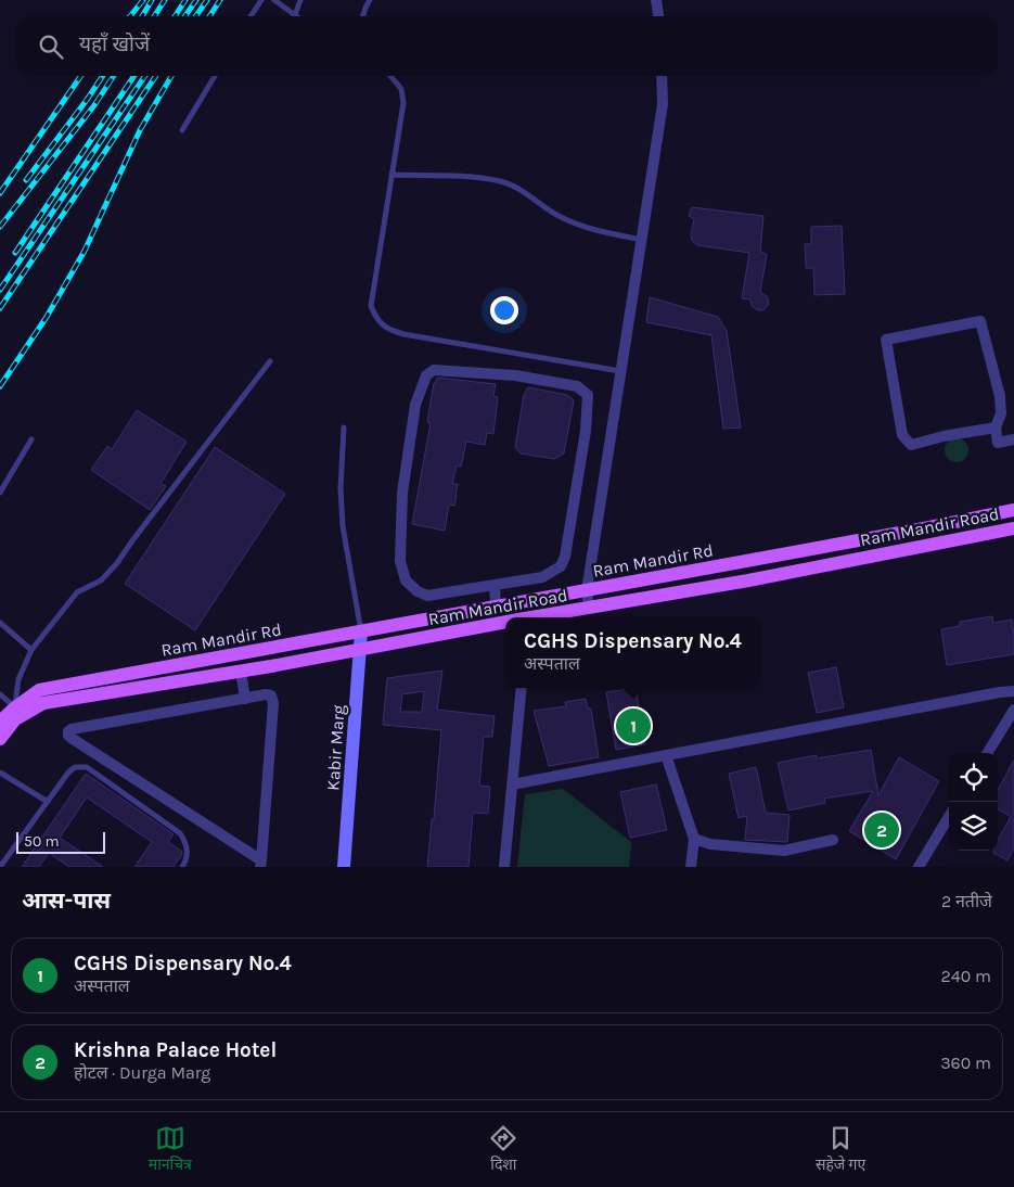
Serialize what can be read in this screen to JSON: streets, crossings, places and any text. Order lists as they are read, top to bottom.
{
  "streets": {
    "main road": ["Ram Mandir Road", "Ram Mandir Rd"],
    "street": ["Kabir Marg"]
  },
  "crossings": [
    ["Ram Mandir Road", "Kabir Marg"],
    ["Ram Mandir Rd", "Kabir Marg"]
  ],
  "scale_bar": "50 m",
  "page": {
    "search": "यहाँ खोजें",
    "popup": ["CGHS Dispensary No.4", "अस्पताल"],
    "pins": ["1", "2"],
    "scale": "50 m",
    "heading": ["आस-पास", "2 नतीजे"],
    "list": [
      {
        "mark": "1",
        "name": "CGHS Dispensary No.4",
        "note": "अस्पताल",
        "value": "240 m"
      },
      {
        "mark": "2",
        "name": "Krishna Palace Hotel",
        "note": "होटल · Durga Marg",
        "value": "360 m"
      }
    ],
    "nav": ["मानचित्र", "दिशा", "सहेजे गए"]
  }
}
